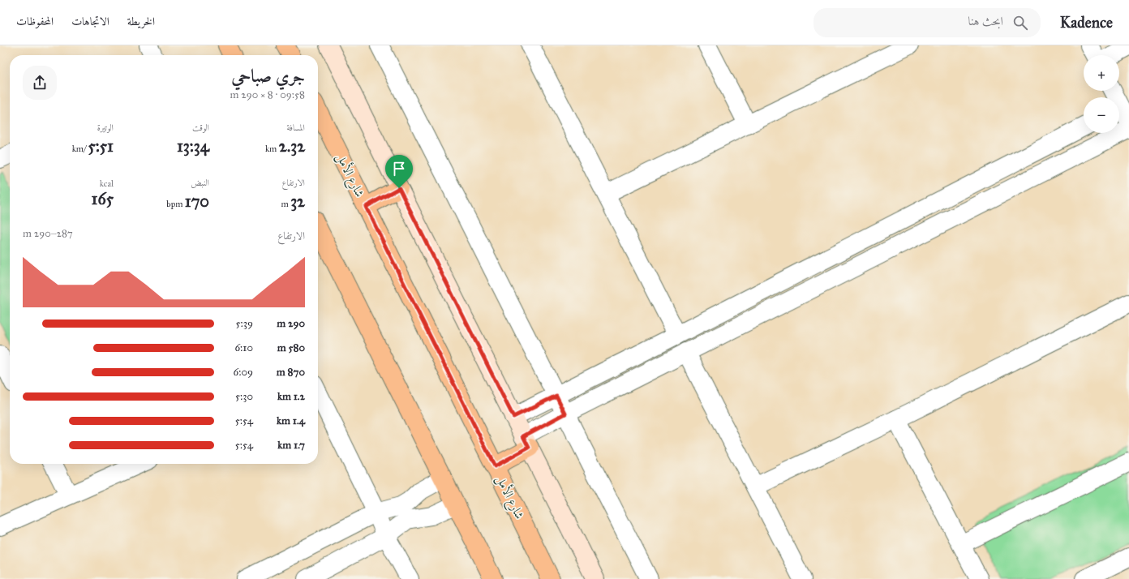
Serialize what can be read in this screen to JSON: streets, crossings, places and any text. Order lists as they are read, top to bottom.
{
  "streets": {
    "main road": ["شارع الأمل"]
  },
  "page": {
    "header": "Kadence",
    "search": "ابحث هنا",
    "nav": ["الخريطة", "الاتجاهات", "المحفوظات"],
    "map_buttons": ["+", "−"],
    "heading": ["جري صباحي", "09:58 · 8 × 290 m"],
    "stats": [
      ["المسافة", "2.32 km"],
      ["الوقت", "13:34"],
      ["الوتيرة", "5:51 /km"],
      ["الارتفاع", "32 m"],
      ["النبض", "170 bpm"],
      ["kcal", "165"]
    ],
    "chart": ["الارتفاع", "287–290 m"],
    "list": [
      {
        "name": "290 m",
        "note": "5:39"
      },
      {
        "name": "580 m",
        "note": "6:10"
      },
      {
        "name": "870 m",
        "note": "6:09"
      },
      {
        "name": "1.2 km",
        "note": "5:30"
      },
      {
        "name": "1.4 km",
        "note": "5:54"
      },
      {
        "name": "1.7 km",
        "note": "5:54"
      }
    ]
  }
}
